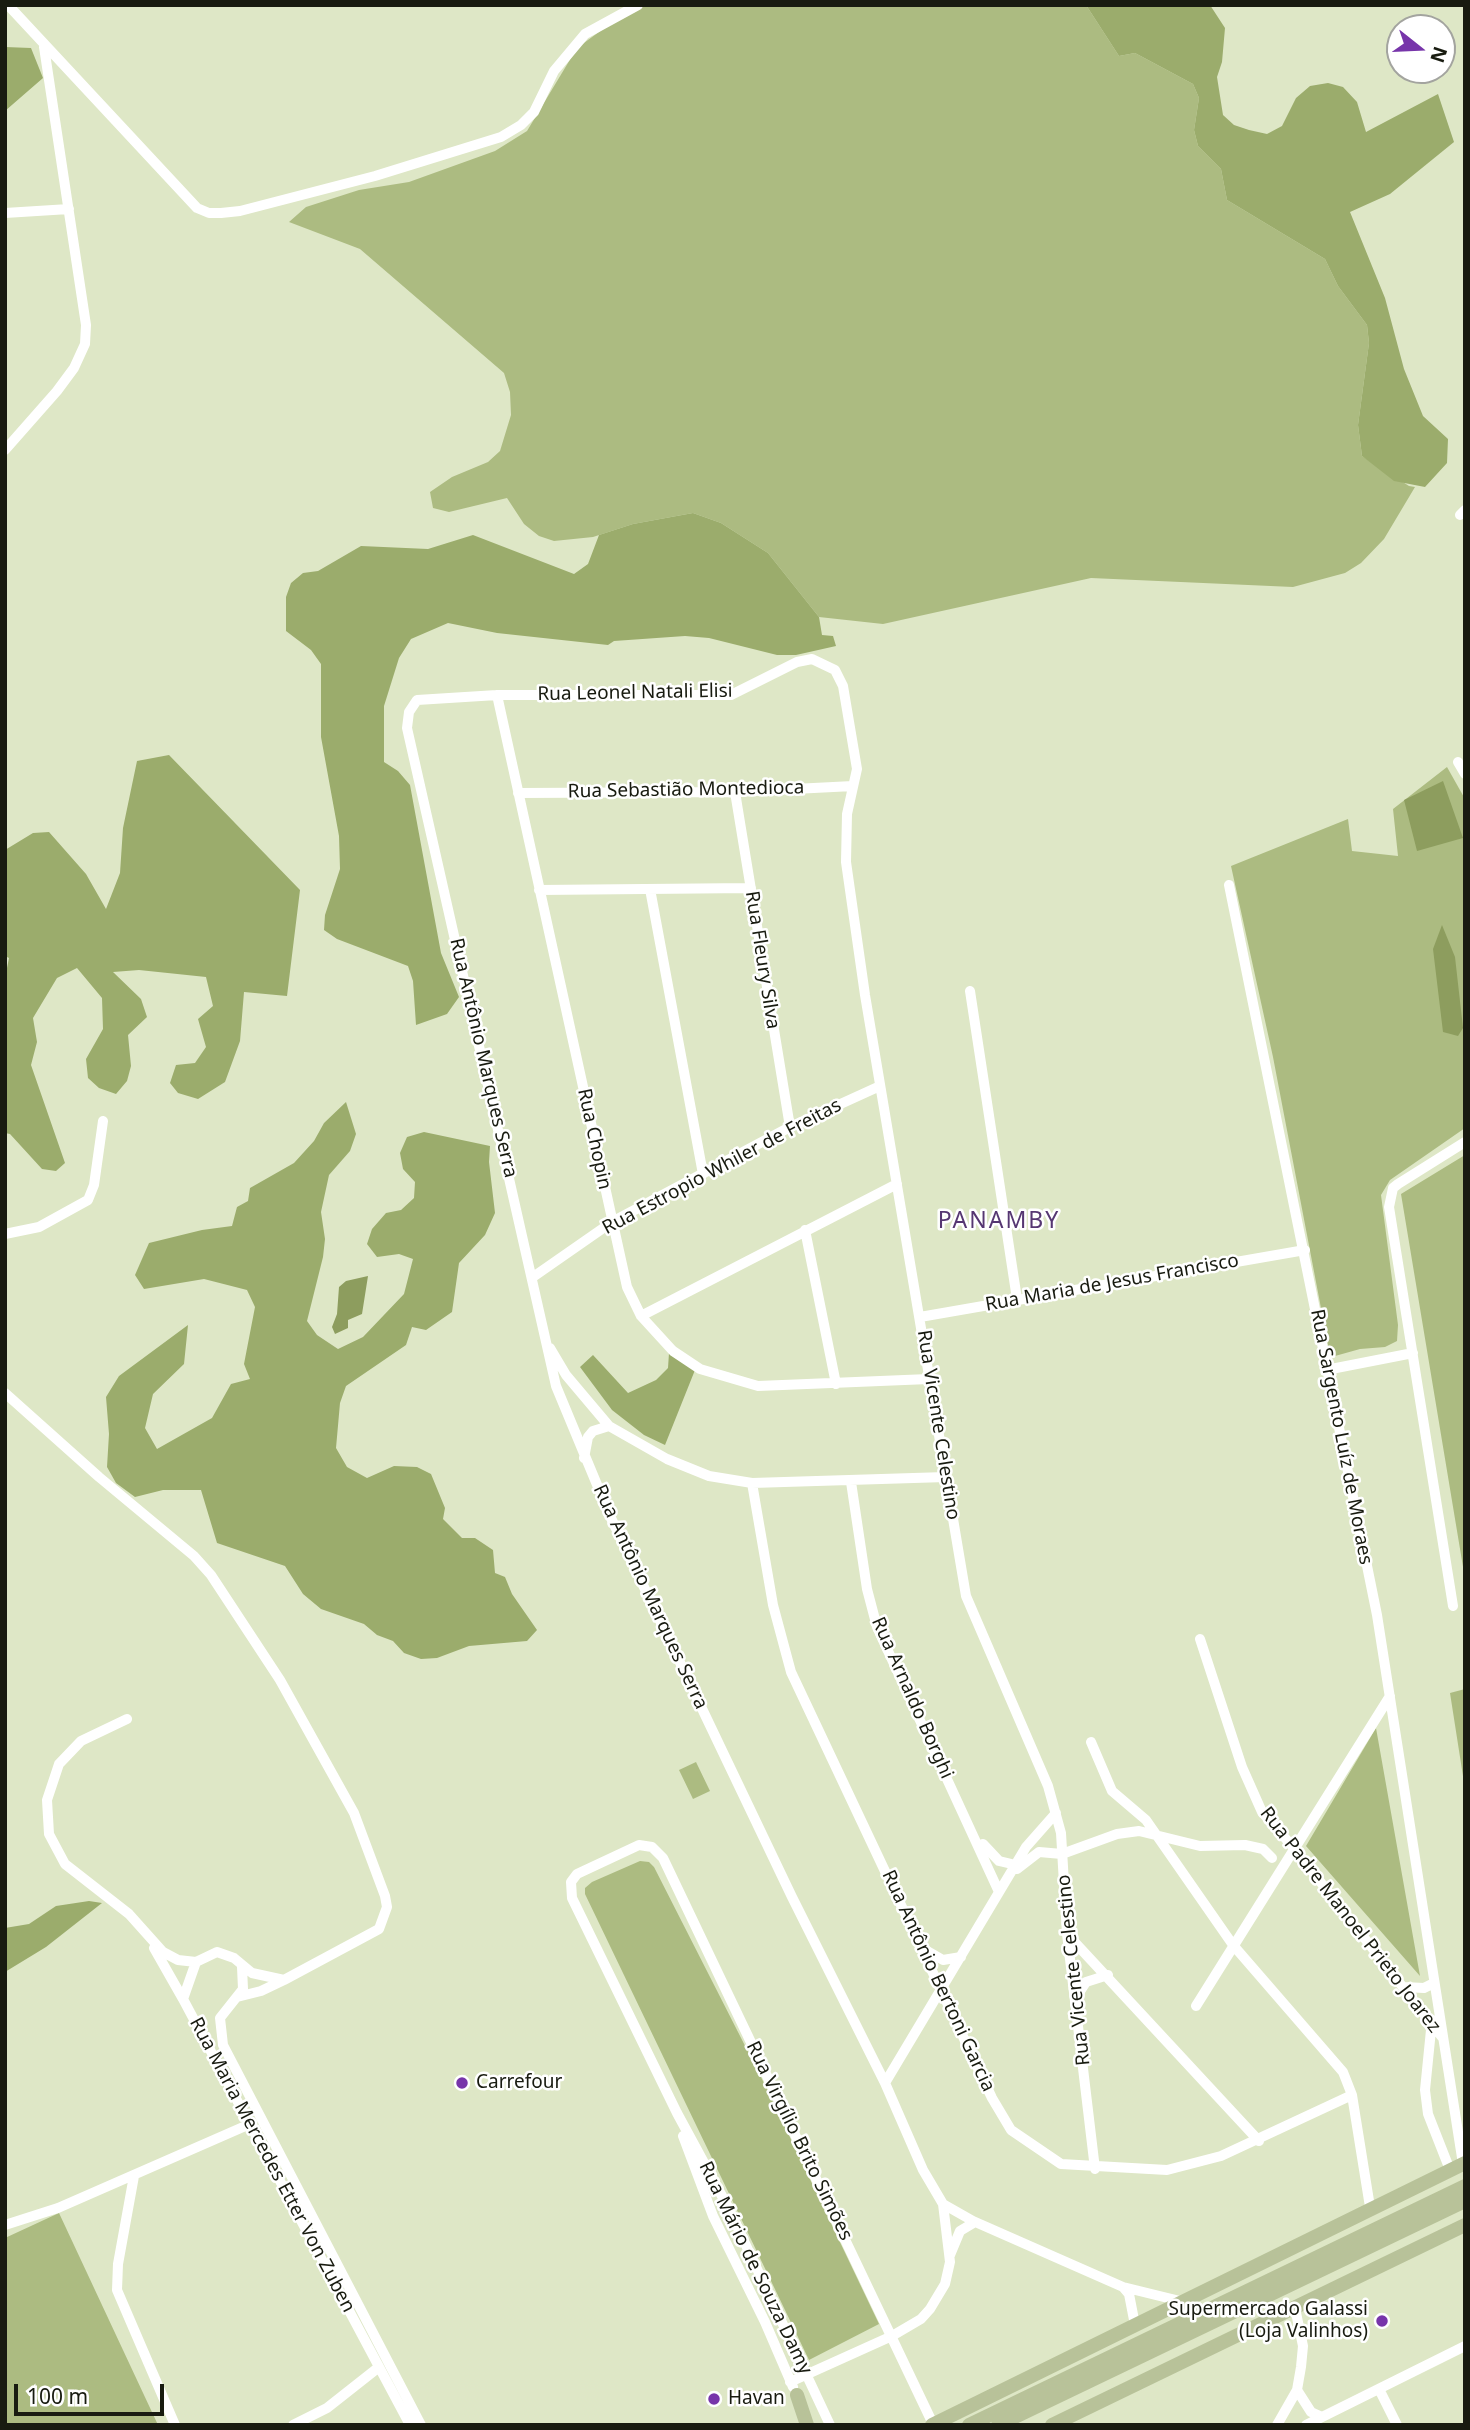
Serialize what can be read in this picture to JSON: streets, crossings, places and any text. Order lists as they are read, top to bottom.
{
  "streets": {
    "street": [
      "Rua Leonel Natali Elisi",
      "Rua Sebastião Montedioca",
      "Rua Fleury Silva",
      "Rua Antônio Marques Serra",
      "Rua Chopin",
      "Rua Estropio Whiler de Freitas",
      "Rua Maria de Jesus Francisco",
      "Rua Vicente Celestino",
      "Rua Sargento Luíz de Moraes",
      "Rua Arnaldo Borghi",
      "Rua Padre Manoel Prieto Joarez",
      "Rua Antônio Bertoni Garcia",
      "Rua Virgílio Brito Simões",
      "Rua Maria Mercedes Etter Von Zuben",
      "Rua Mário de Souza Damy"
    ]
  },
  "crossings": [
    ["Rua Leonel Natali Elisi", "Rua Antônio Marques Serra"],
    ["Rua Leonel Natali Elisi", "Rua Chopin"],
    ["Rua Leonel Natali Elisi", "Rua Vicente Celestino"],
    ["Rua Sebastião Montedioca", "Rua Fleury Silva"],
    ["Rua Sebastião Montedioca", "Rua Chopin"],
    ["Rua Sebastião Montedioca", "Rua Vicente Celestino"],
    ["Rua Fleury Silva", "Rua Estropio Whiler de Freitas"],
    ["Rua Antônio Marques Serra", "Rua Estropio Whiler de Freitas"],
    ["Rua Antônio Marques Serra", "Rua Virgílio Brito Simões"],
    ["Rua Antônio Marques Serra", "Rua Mário de Souza Damy"],
    ["Rua Chopin", "Rua Estropio Whiler de Freitas"],
    ["Rua Chopin", "Rua Vicente Celestino"],
    ["Rua Estropio Whiler de Freitas", "Rua Vicente Celestino"],
    ["Rua Maria de Jesus Francisco", "Rua Vicente Celestino"],
    ["Rua Maria de Jesus Francisco", "Rua Sargento Luíz de Moraes"],
    ["Rua Vicente Celestino", "Rua Antônio Bertoni Garcia"],
    ["Rua Sargento Luíz de Moraes", "Rua Padre Manoel Prieto Joarez"],
    ["Rua Virgílio Brito Simões", "Rua Mário de Souza Damy"]
  ],
  "districts": ["PANAMBY"],
  "places": ["Carrefour", "Supermercado Galassi (Loja Valinhos)", "Havan"],
  "scale_bar": "100 m",
  "north": "right"
}
